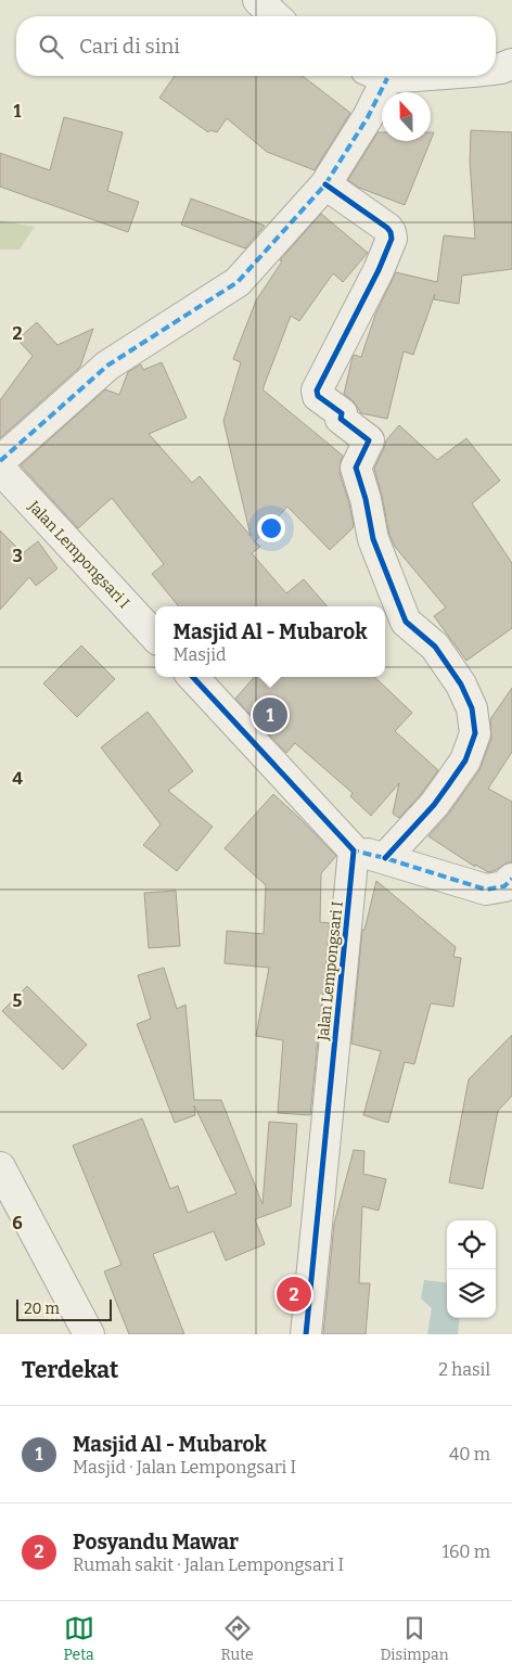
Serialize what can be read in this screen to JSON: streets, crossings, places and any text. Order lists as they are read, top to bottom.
{
  "streets": {
    "street": ["Jalan Lempongsari I"]
  },
  "scale_bar": "20 m",
  "north": "top",
  "page": {
    "search": "Cari di sini",
    "popup": ["Masjid Al - Mubarok", "Masjid"],
    "pins": ["1", "2"],
    "scale": "20 m",
    "heading": ["Terdekat", "2 hasil"],
    "list": [
      {
        "mark": "1",
        "name": "Masjid Al - Mubarok",
        "note": "Masjid · Jalan Lempongsari I",
        "value": "40 m"
      },
      {
        "mark": "2",
        "name": "Posyandu Mawar",
        "note": "Rumah sakit · Jalan Lempongsari I",
        "value": "160 m"
      }
    ],
    "nav": ["Peta", "Rute", "Disimpan"]
  },
  "grid": {
    "rows": [
      "1",
      "2",
      "3",
      "4",
      "5",
      "6"
    ]
  }
}
